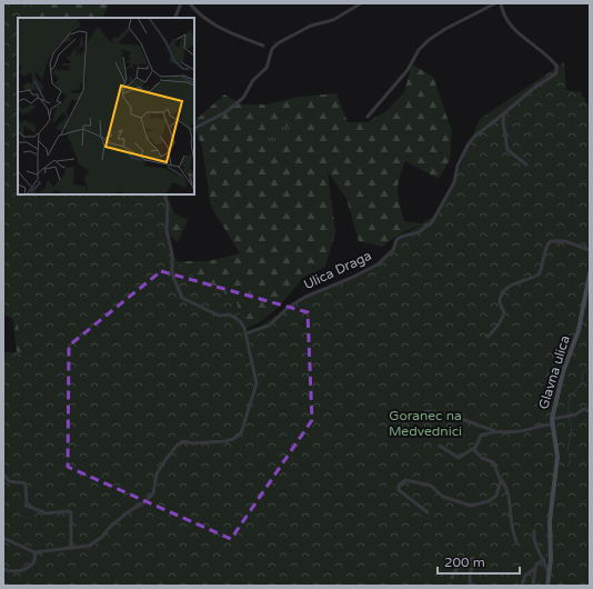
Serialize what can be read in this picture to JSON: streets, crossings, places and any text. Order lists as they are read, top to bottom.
{
  "streets": {
    "main road": ["Glavna ulica"],
    "street": ["Ulica Draga"]
  },
  "parks": ["Goranec na Medvednici"],
  "scale_bar": "200 m"
}
